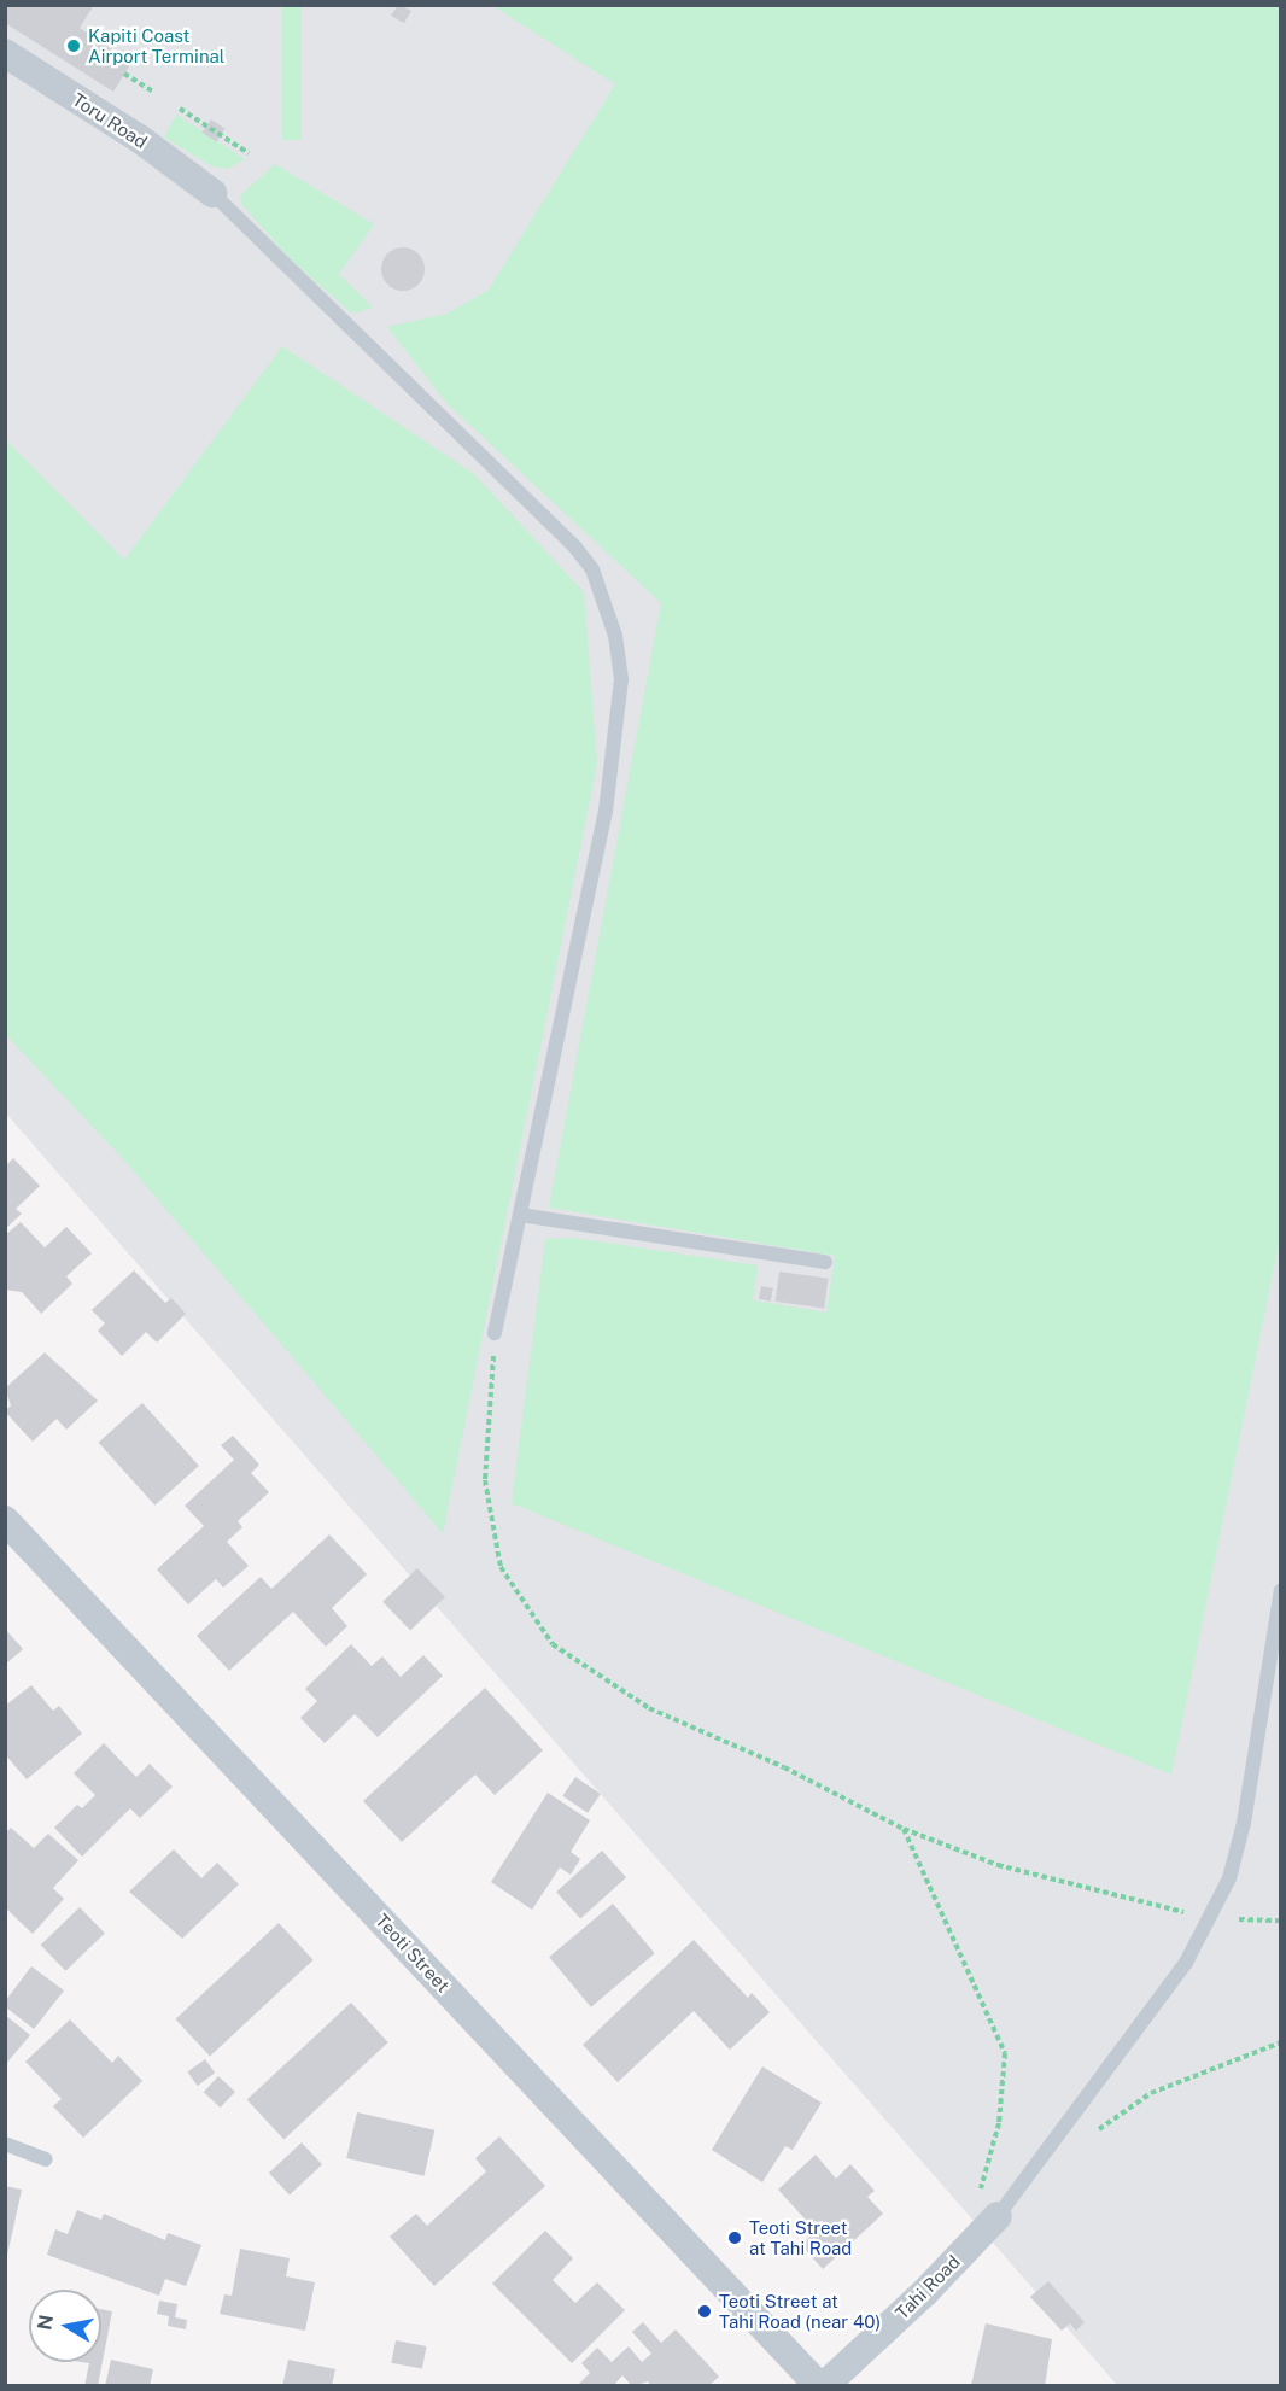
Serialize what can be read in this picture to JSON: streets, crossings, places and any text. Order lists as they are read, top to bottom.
{
  "streets": {
    "street": ["Toru Road", "Teoti Street", "Tahi Road"]
  },
  "crossings": [
    ["Teoti Street", "Tahi Road"]
  ],
  "places": ["Kapiti Coast Airport Terminal", "Teoti Street at Tahi Road", "Teoti Street at Tahi Road (near 40)"],
  "north": "left"
}
